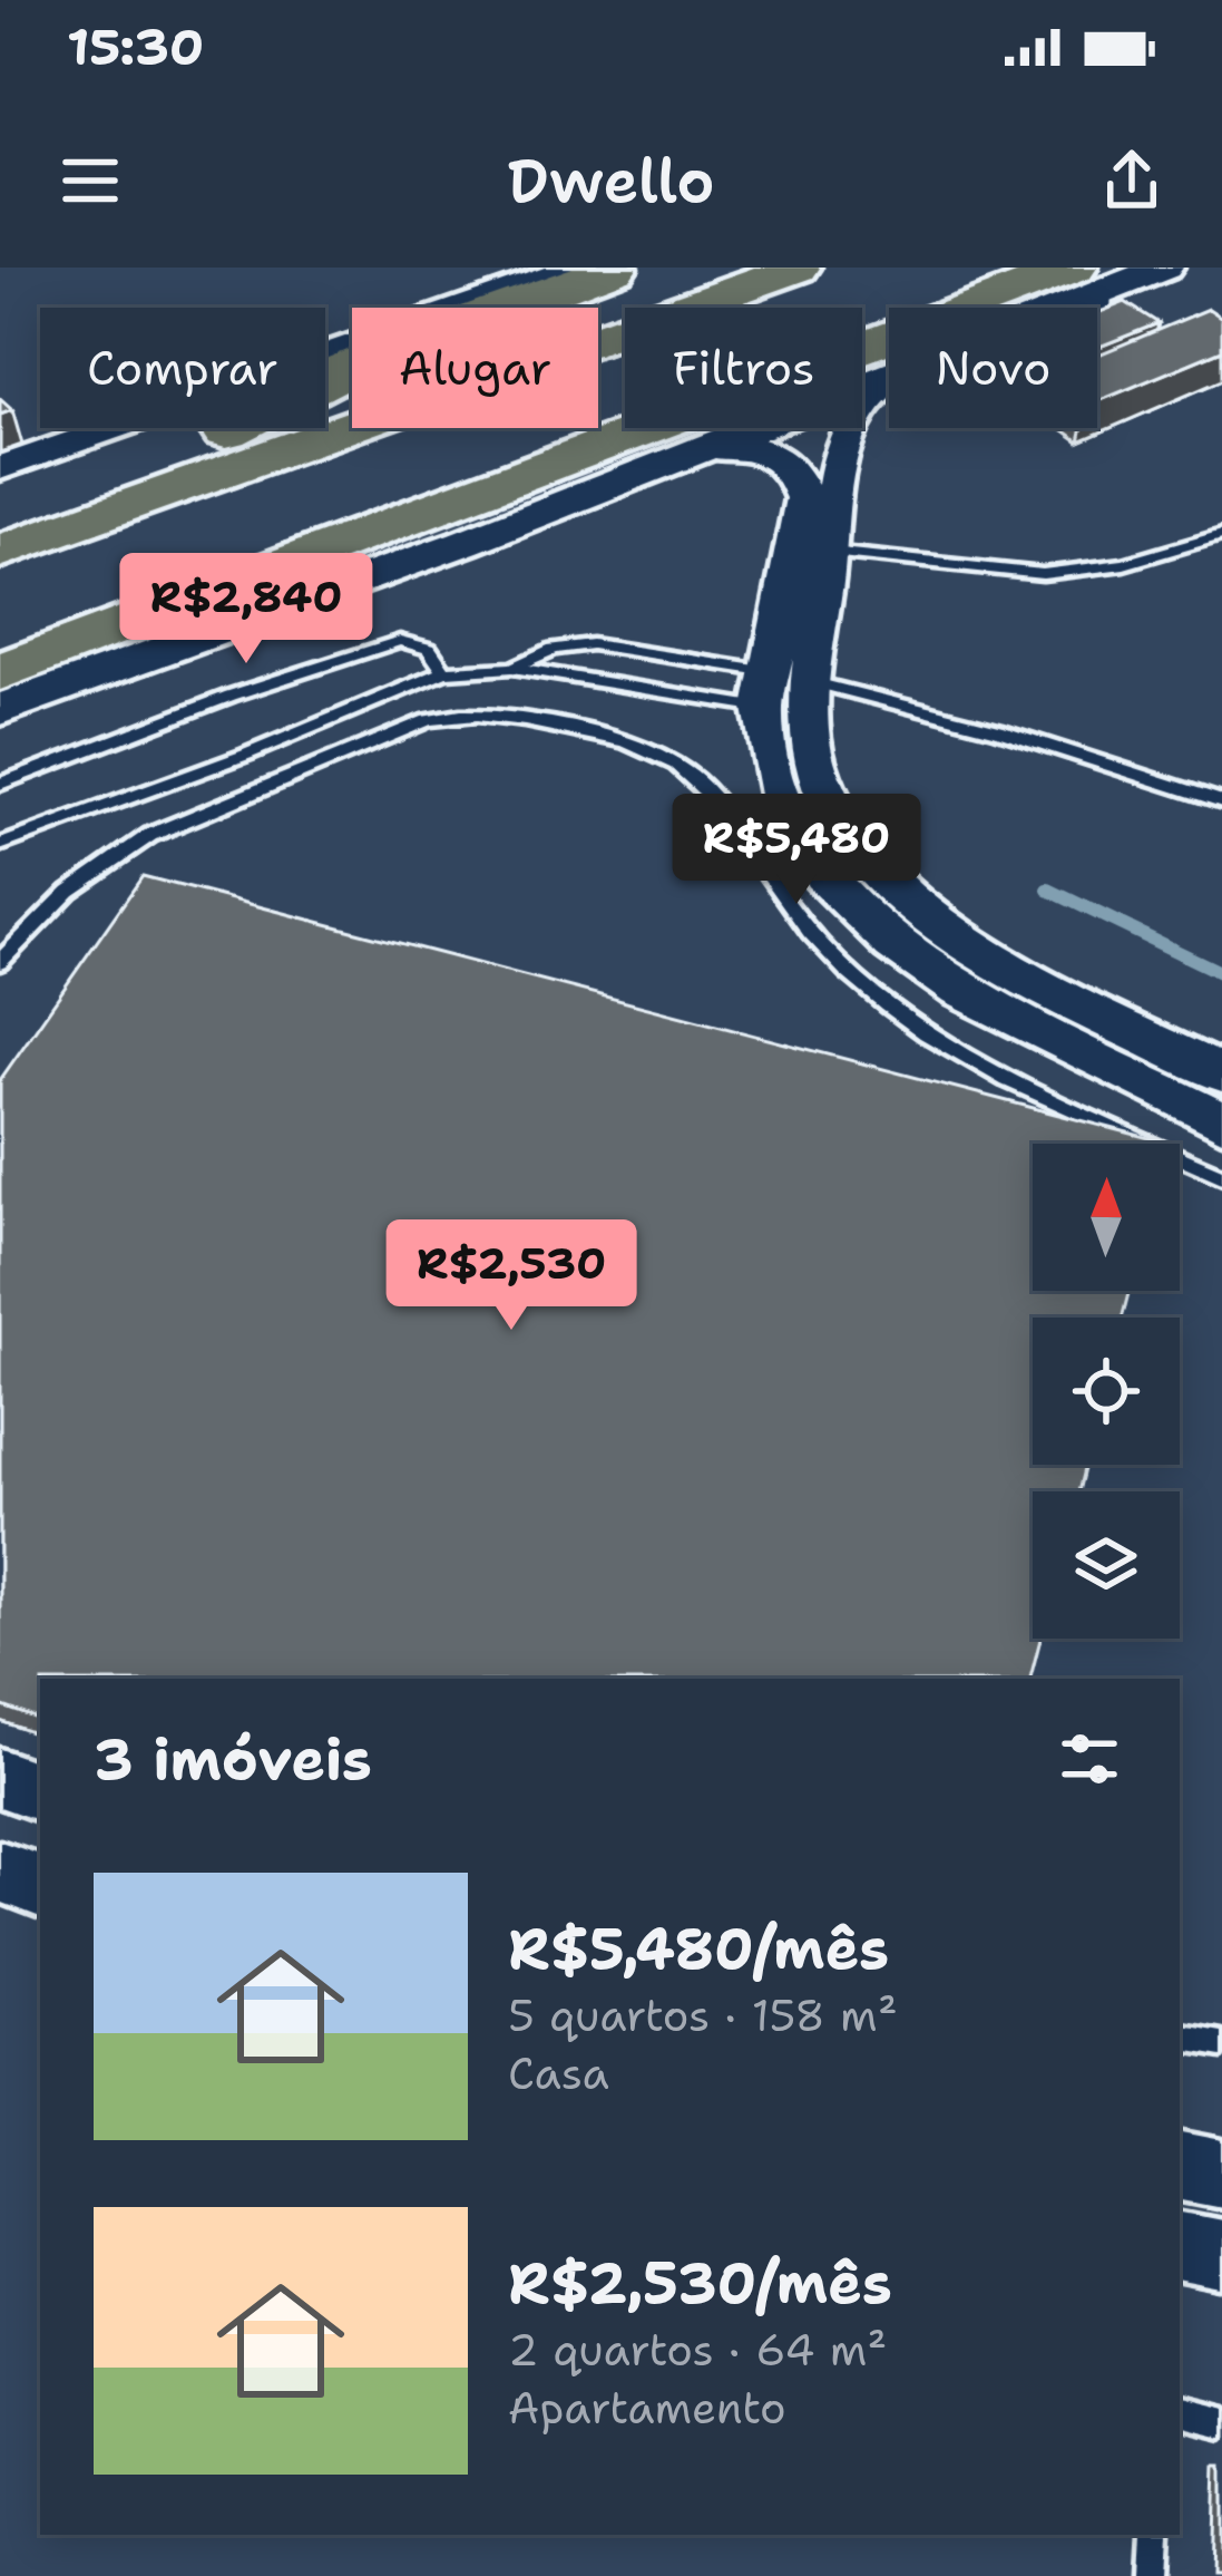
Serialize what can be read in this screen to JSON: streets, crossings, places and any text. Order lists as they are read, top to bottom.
{
  "north": "top",
  "page": {
    "status": "15:30",
    "header": "Dwello",
    "chip": [
      "Comprar",
      "Alugar",
      "Filtros",
      "Novo"
    ],
    "price": ["R$2,840", "R$5,480", "R$2,530"],
    "heading": "3 imóveis",
    "list": [
      {
        "name": "R$5,480/mês",
        "note": "5 quartos · 158 m² · Casa"
      },
      {
        "name": "R$2,530/mês",
        "note": "2 quartos · 64 m² · Apartamento"
      }
    ]
  }
}
